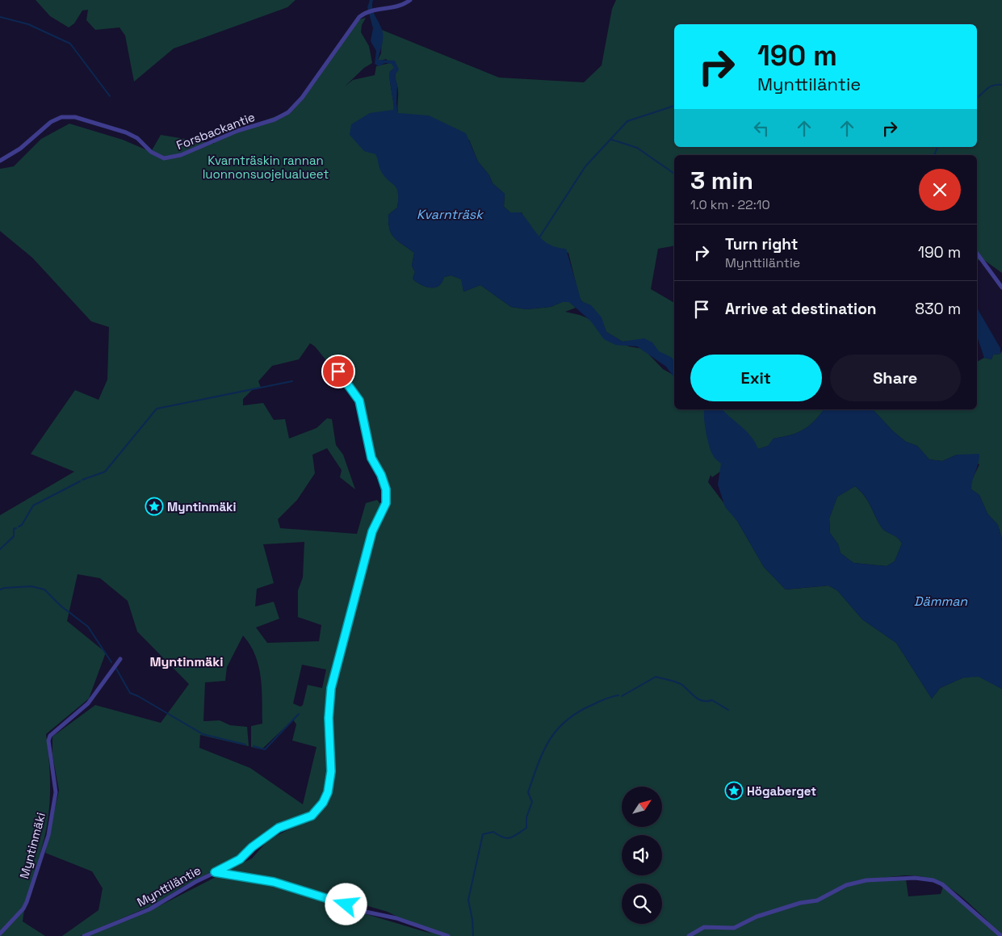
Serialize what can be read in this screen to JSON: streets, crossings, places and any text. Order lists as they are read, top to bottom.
{
  "streets": {
    "street": ["Forsbackantie", "Myntinmäki", "Mynttiläntie"]
  },
  "districts": ["Myntinmäki"],
  "water": ["Kvarnträsk", "Dämman"],
  "parks": ["Kvarnträskin rannan luonnonsuojelualueet"],
  "places": {
    "place": ["Myntinmäki", "Högaberget"]
  },
  "north": "top right",
  "page": {
    "turn": ["190 m", "Mynttiläntie"],
    "heading": ["3 min", "1.0 km · 22:10"],
    "list": [
      {
        "name": "Turn right",
        "note": "Mynttiläntie",
        "value": "190 m"
      },
      {
        "name": "Arrive at destination",
        "value": "830 m"
      }
    ],
    "buttons": ["Exit", "Share"]
  }
}
